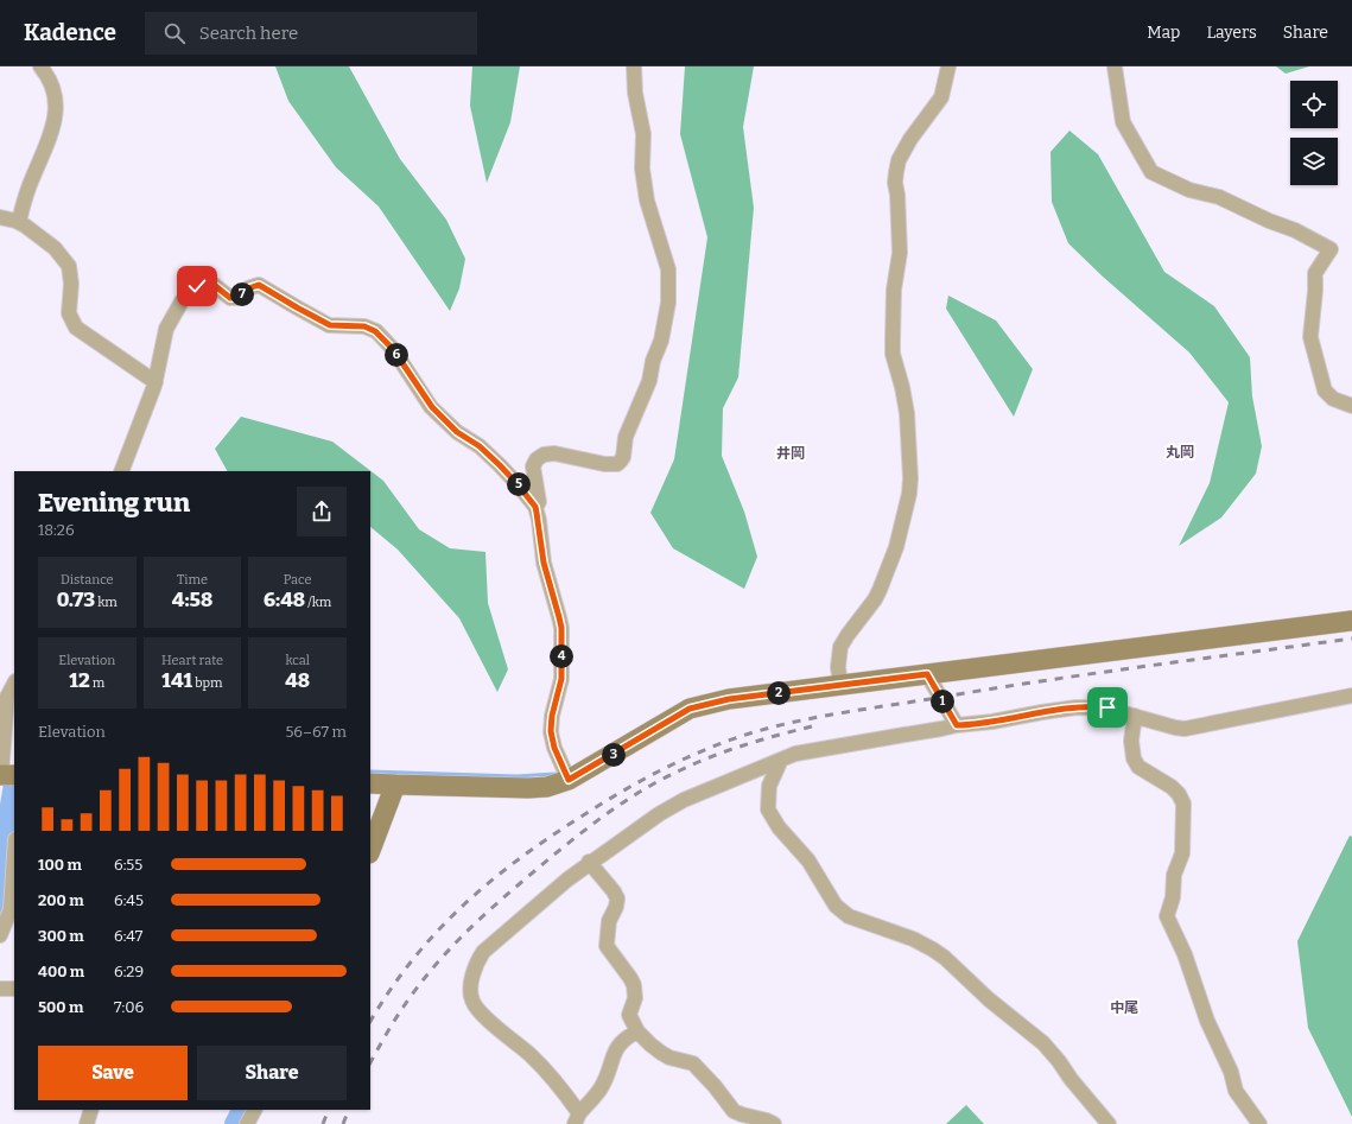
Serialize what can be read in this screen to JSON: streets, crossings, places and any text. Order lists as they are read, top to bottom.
{
  "districts": ["丸岡", "井岡", "中尾"],
  "page": {
    "header": "Kadence",
    "search": "Search here",
    "nav": ["Map", "Layers", "Share"],
    "pins": [
      "7",
      "6",
      "5",
      "4",
      "2",
      "1",
      "3"
    ],
    "heading": ["Evening run", "18:26"],
    "stats": [
      ["Distance", "0.73 km"],
      ["Time", "4:58"],
      ["Pace", "6:48 /km"],
      ["Elevation", "12 m"],
      ["Heart rate", "141 bpm"],
      ["kcal", "48"]
    ],
    "chart": ["Elevation", "56–67 m"],
    "list": [
      {
        "name": "100 m",
        "note": "6:55"
      },
      {
        "name": "200 m",
        "note": "6:45"
      },
      {
        "name": "300 m",
        "note": "6:47"
      },
      {
        "name": "400 m",
        "note": "6:29"
      },
      {
        "name": "500 m",
        "note": "7:06"
      }
    ],
    "buttons": ["Save", "Share"]
  }
}
